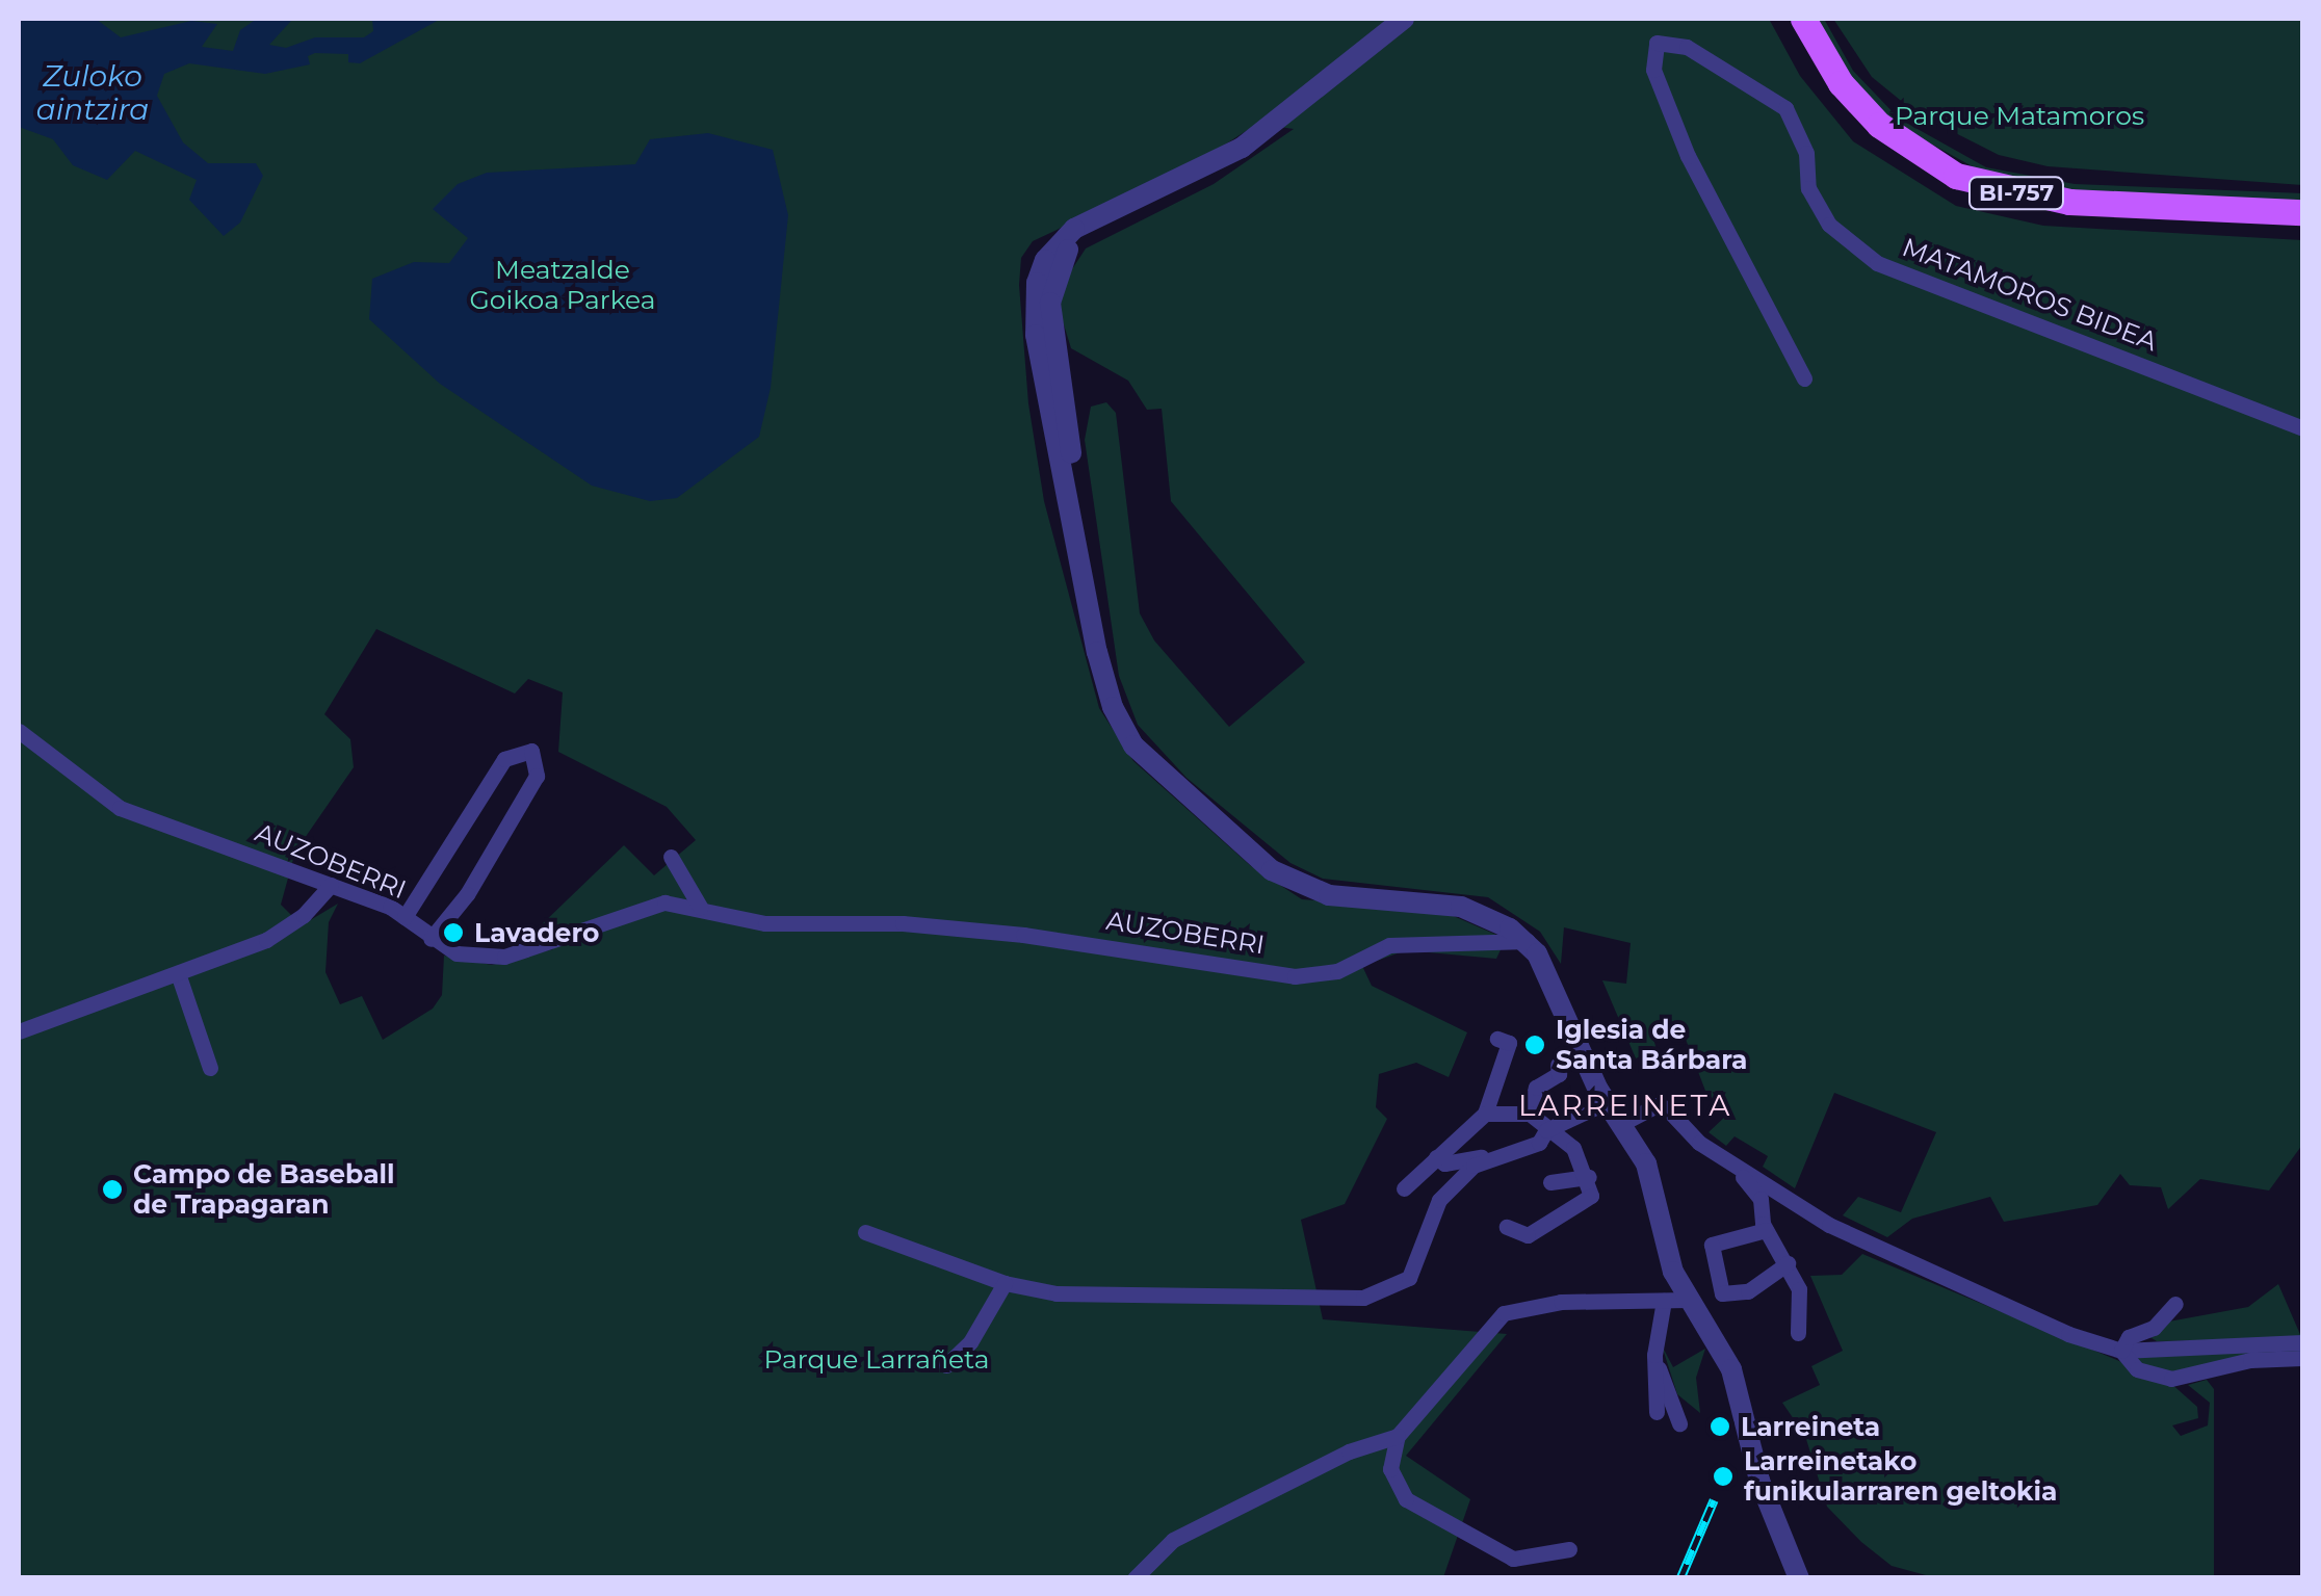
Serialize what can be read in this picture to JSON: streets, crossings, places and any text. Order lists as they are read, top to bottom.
{
  "streets": {
    "main road": ["BI-757"],
    "street": ["MATAMOROS BIDEA", "AUZOBERRI"]
  },
  "districts": ["LARREINETA"],
  "water": ["Zuloko aintzira"],
  "parks": ["Parque Matamoros", "Meatzalde Goikoa Parkea", "Parque Larrañeta"],
  "places": [
    "Lavadero",
    "Iglesia de Santa Bárbara",
    "Campo de Baseball de Trapagaran",
    "Larreineta",
    "Larreinetako funikularraren geltokia"
  ]
}
